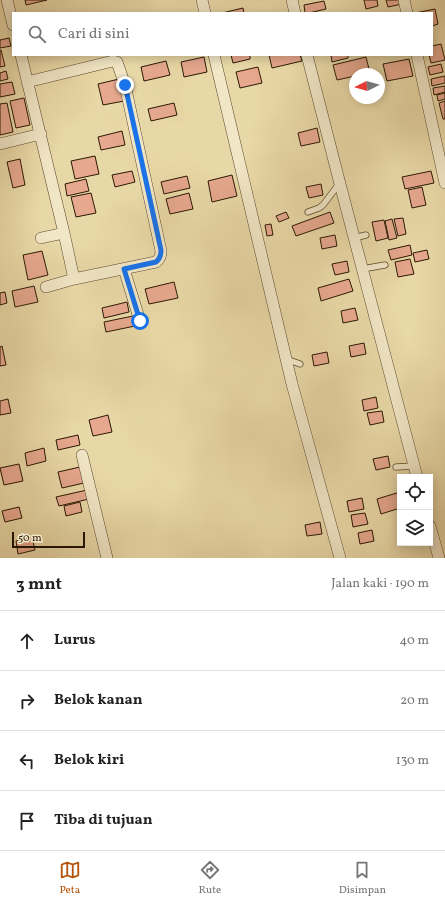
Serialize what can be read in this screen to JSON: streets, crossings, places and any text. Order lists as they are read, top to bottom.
{
  "scale_bar": "50 m",
  "north": "left",
  "page": {
    "search": "Cari di sini",
    "scale": "50 m",
    "heading": ["3 mnt", "Jalan kaki · 190 m"],
    "list": [
      ["Lurus", "40 m"],
      ["Belok kanan", "20 m"],
      ["Belok kiri", "130 m"],
      "Tiba di tujuan"
    ],
    "nav": ["Peta", "Rute", "Disimpan"]
  }
}
